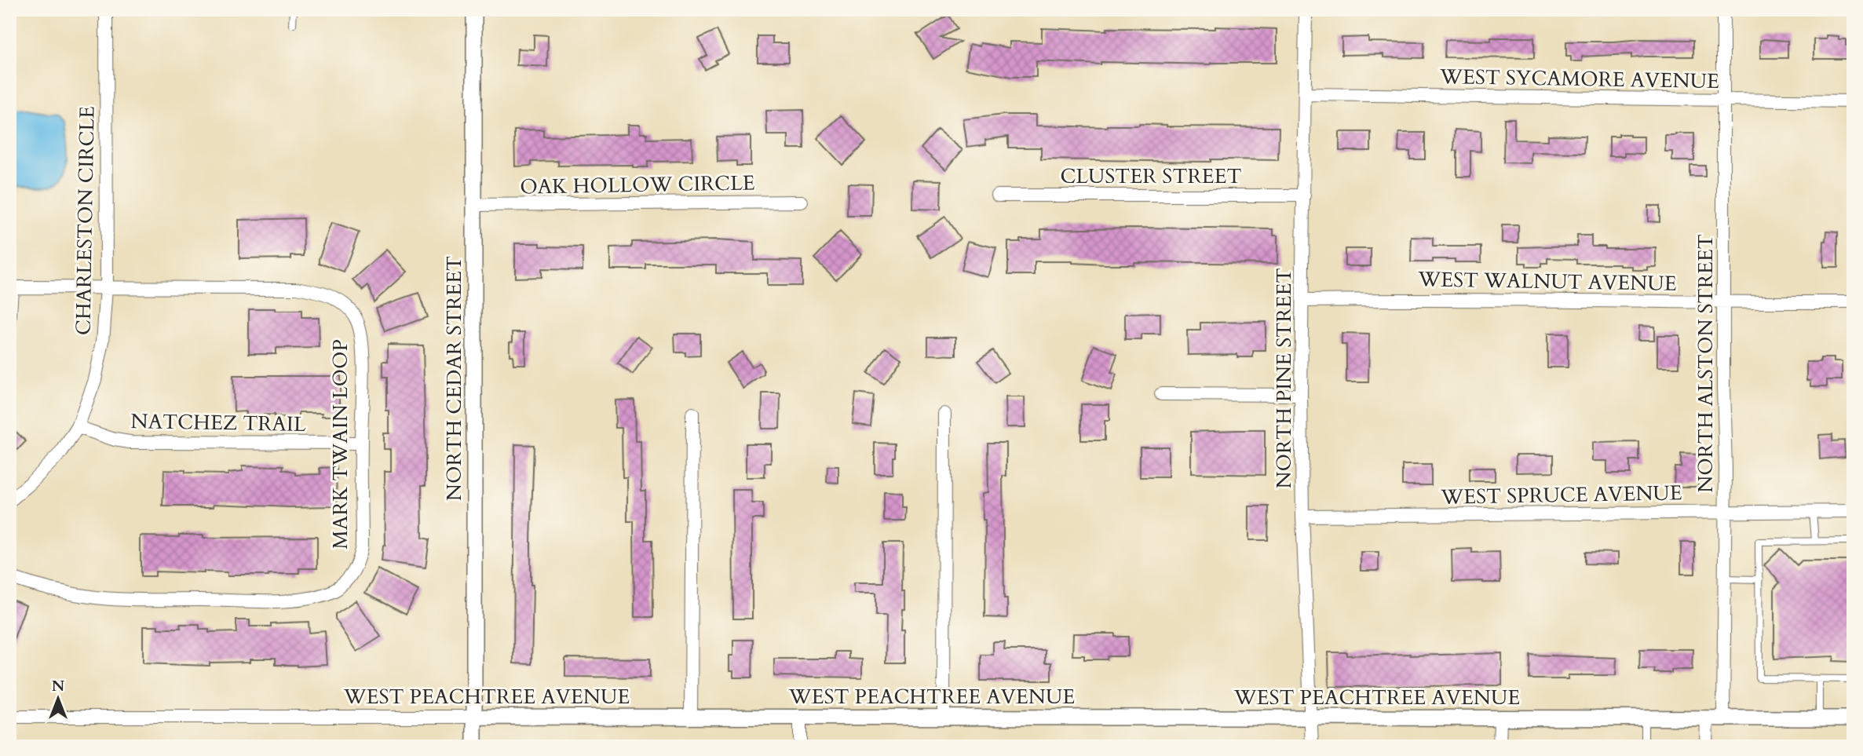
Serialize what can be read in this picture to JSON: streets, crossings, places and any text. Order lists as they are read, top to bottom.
{
  "streets": {
    "street": [
      "WEST SYCAMORE AVENUE",
      "CLUSTER STREET",
      "OAK HOLLOW CIRCLE",
      "CHARLESTON CIRCLE",
      "WEST WALNUT AVENUE",
      "NORTH ALSTON STREET",
      "NORTH CEDAR STREET",
      "NORTH PINE STREET",
      "NATCHEZ TRAIL",
      "MARK TWAIN LOOP",
      "WEST SPRUCE AVENUE",
      "WEST PEACHTREE AVENUE"
    ]
  },
  "crossings": [
    ["WEST SYCAMORE AVENUE", "NORTH ALSTON STREET"],
    ["WEST SYCAMORE AVENUE", "NORTH PINE STREET"],
    ["CLUSTER STREET", "NORTH PINE STREET"],
    ["OAK HOLLOW CIRCLE", "NORTH CEDAR STREET"],
    ["CHARLESTON CIRCLE", "NATCHEZ TRAIL"],
    ["CHARLESTON CIRCLE", "MARK TWAIN LOOP"],
    ["WEST WALNUT AVENUE", "NORTH ALSTON STREET"],
    ["WEST WALNUT AVENUE", "NORTH PINE STREET"],
    ["NORTH ALSTON STREET", "WEST SPRUCE AVENUE"],
    ["NORTH ALSTON STREET", "WEST PEACHTREE AVENUE"],
    ["NORTH CEDAR STREET", "WEST PEACHTREE AVENUE"],
    ["NORTH PINE STREET", "WEST SPRUCE AVENUE"],
    ["NORTH PINE STREET", "WEST PEACHTREE AVENUE"],
    ["NATCHEZ TRAIL", "MARK TWAIN LOOP"]
  ],
  "north": "top"
}
